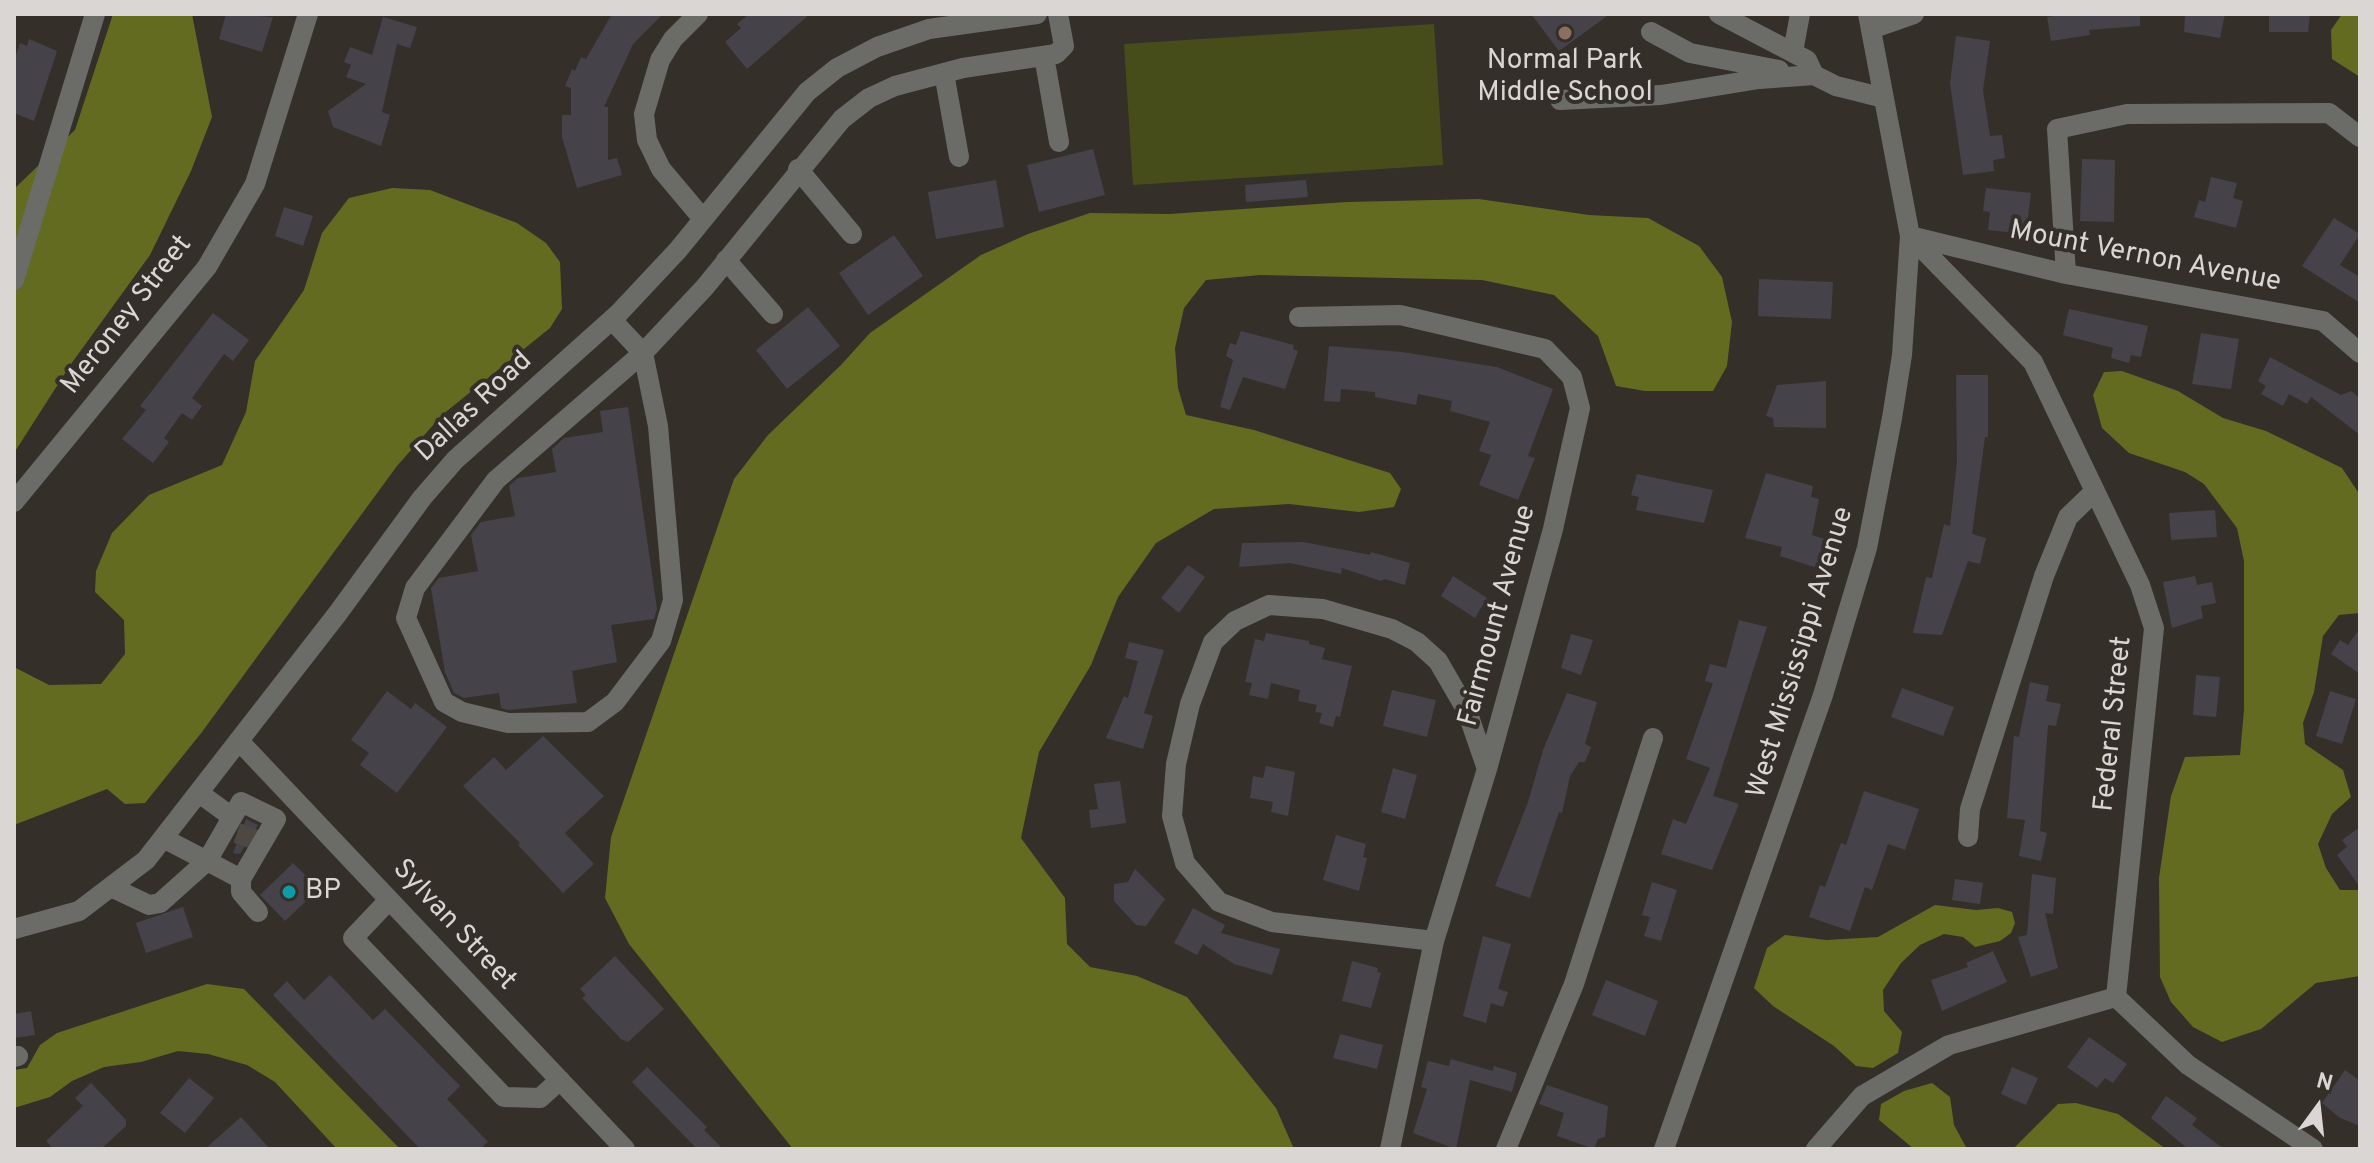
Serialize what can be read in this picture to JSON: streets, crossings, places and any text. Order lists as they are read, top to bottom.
{
  "streets": {
    "street": [
      "Mount Vernon Avenue",
      "Meroney Street",
      "Dallas Road",
      "Fairmount Avenue",
      "West Mississippi Avenue",
      "Federal Street",
      "Sylvan Street"
    ]
  },
  "crossings": [
    ["Mount Vernon Avenue", "West Mississippi Avenue"],
    ["Mount Vernon Avenue", "Federal Street"],
    ["Dallas Road", "Sylvan Street"],
    ["West Mississippi Avenue", "Federal Street"]
  ],
  "places": ["Normal Park Middle School", "BP"],
  "north": "top"
}
